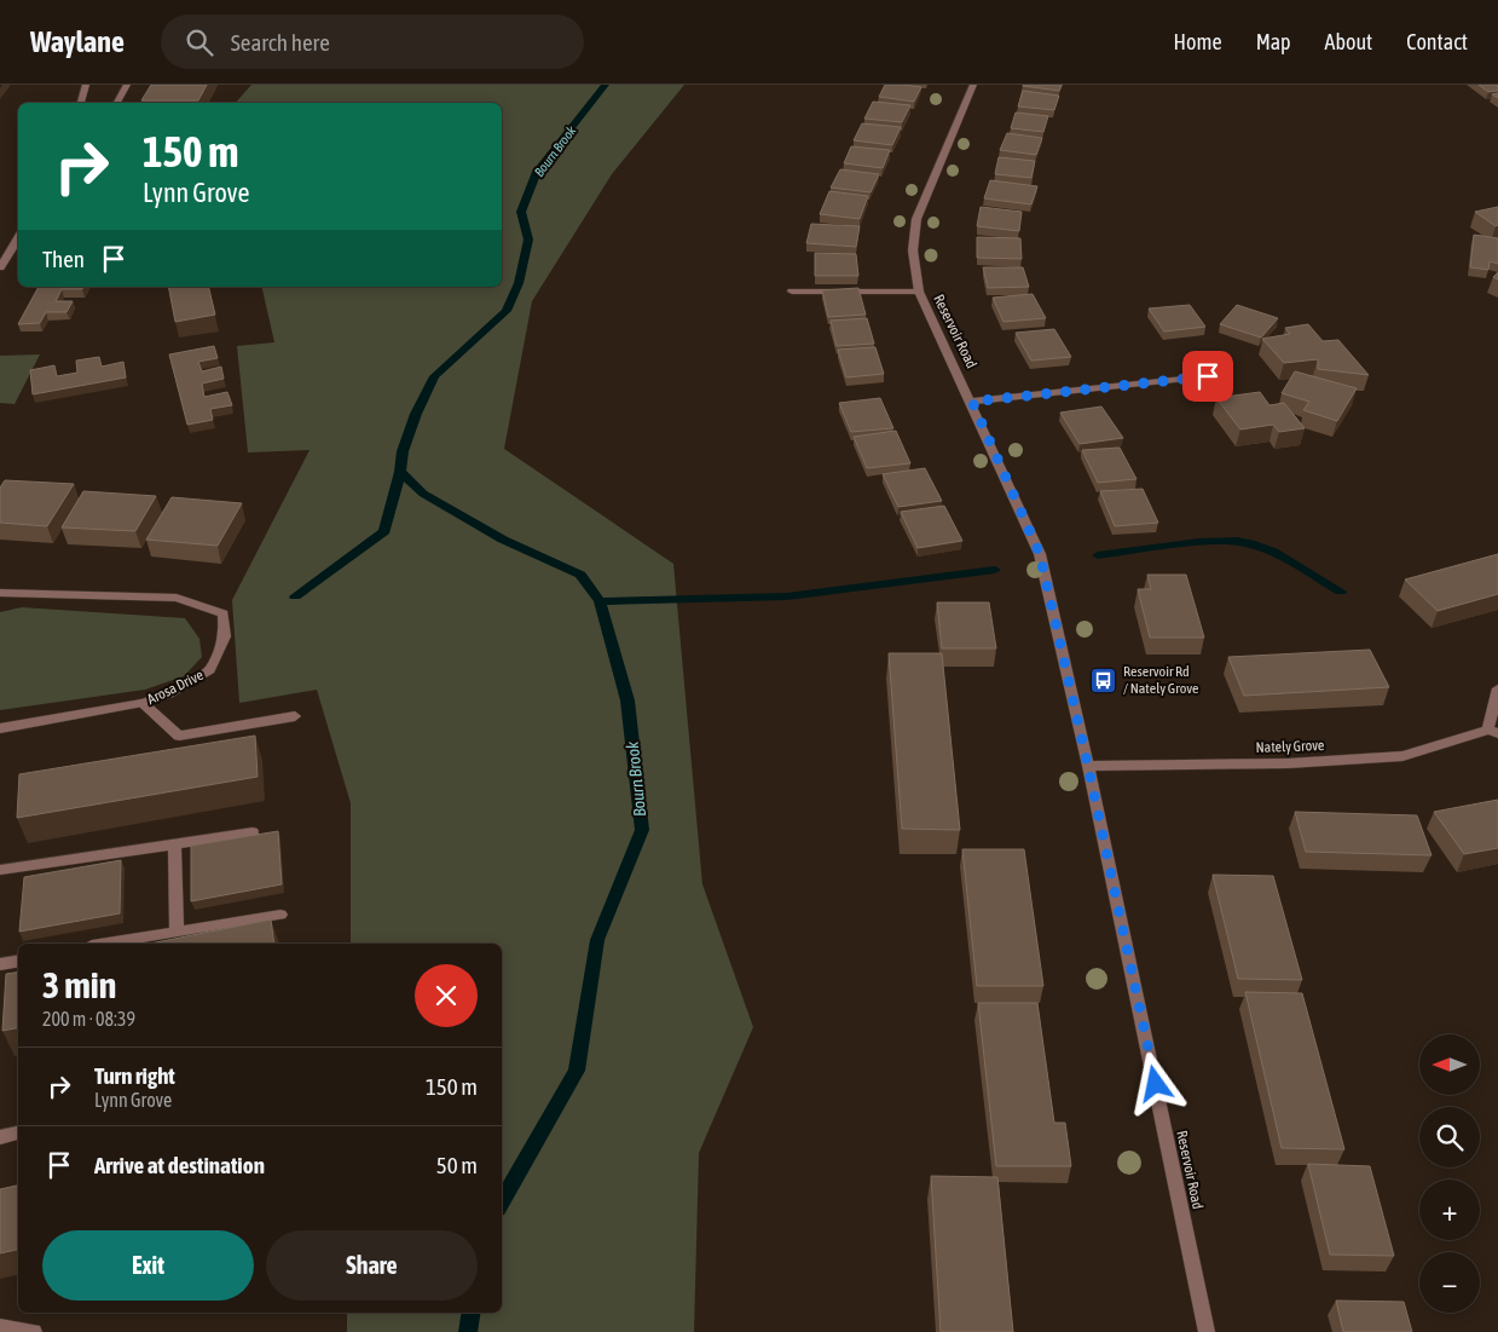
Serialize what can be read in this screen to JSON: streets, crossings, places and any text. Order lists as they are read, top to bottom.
{
  "streets": {
    "street": ["Reservoir Road", "Arosa Drive", "Nately Grove"]
  },
  "crossings": [
    ["Reservoir Road", "Nately Grove"]
  ],
  "water": ["Bourn Brook"],
  "places": {
    "bus stop": ["Reservoir Rd / Nately Grove"]
  },
  "north": "left",
  "page": {
    "header": "Waylane",
    "search": "Search here",
    "nav": [
      "Home",
      "Map",
      "About",
      "Contact"
    ],
    "turn": ["150 m", "Lynn Grove"],
    "then": "Then",
    "heading": ["3 min", "200 m · 08:39"],
    "map_buttons": ["+", "−"],
    "list": [
      {
        "name": "Turn right",
        "note": "Lynn Grove",
        "value": "150 m"
      },
      {
        "name": "Arrive at destination",
        "value": "50 m"
      }
    ],
    "buttons": ["Exit", "Share"]
  }
}
